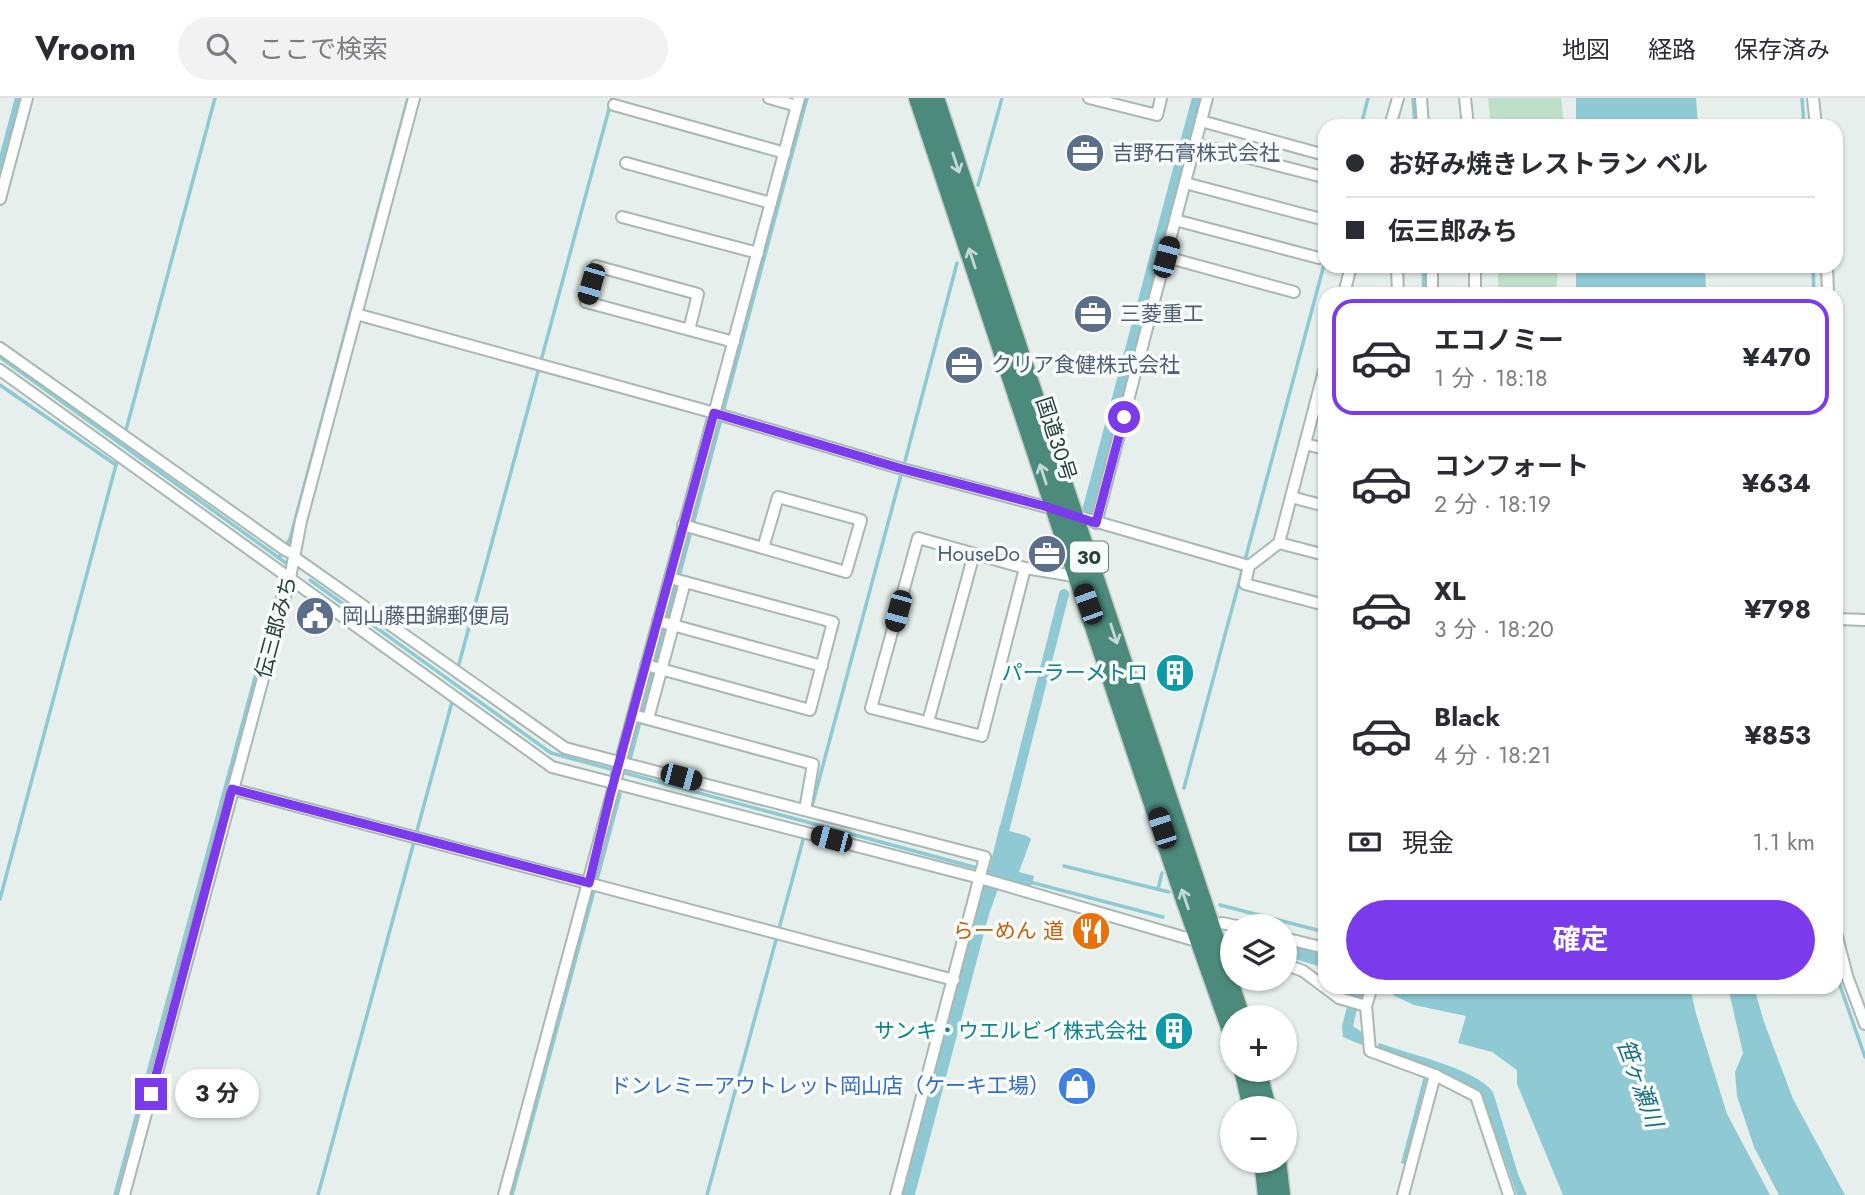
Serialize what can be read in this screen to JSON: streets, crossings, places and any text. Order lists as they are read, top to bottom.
{
  "streets": {
    "highway": ["国道30号", "30"],
    "street": ["伝三郎みち"]
  },
  "water": ["笹ヶ瀬川"],
  "places": {
    "office": [
      "吉野石膏株式会社",
      "三菱重工",
      "クリア食健株式会社",
      "HouseDo"
    ],
    "public building": ["岡山藤田錦郵便局"],
    "building": ["パーラーメトロ", "サンキ・ウエルビイ株式会社"],
    "restaurant": ["らーめん 道"],
    "shop": ["ドンレミーアウトレット岡山店（ケーキ工場）"]
  },
  "page": {
    "header": "Vroom",
    "search": "ここで検索",
    "nav": ["地図", "経路", "保存済み"],
    "banner": ["お好み焼きレストラン ベル", "伝三郎みち"],
    "list": [
      {
        "name": "エコノミー",
        "note": "1 分 · 18:18",
        "value": "¥470"
      },
      {
        "name": "コンフォート",
        "note": "2 分 · 18:19",
        "value": "¥634"
      },
      {
        "name": "XL",
        "note": "3 分 · 18:20",
        "value": "¥798"
      },
      {
        "name": "Black",
        "note": "4 分 · 18:21",
        "value": "¥853"
      }
    ],
    "pay": ["現金", "1.1 km"],
    "buttons": "確定",
    "map_buttons": ["+", "−"],
    "bubble": "3 分"
  }
}
